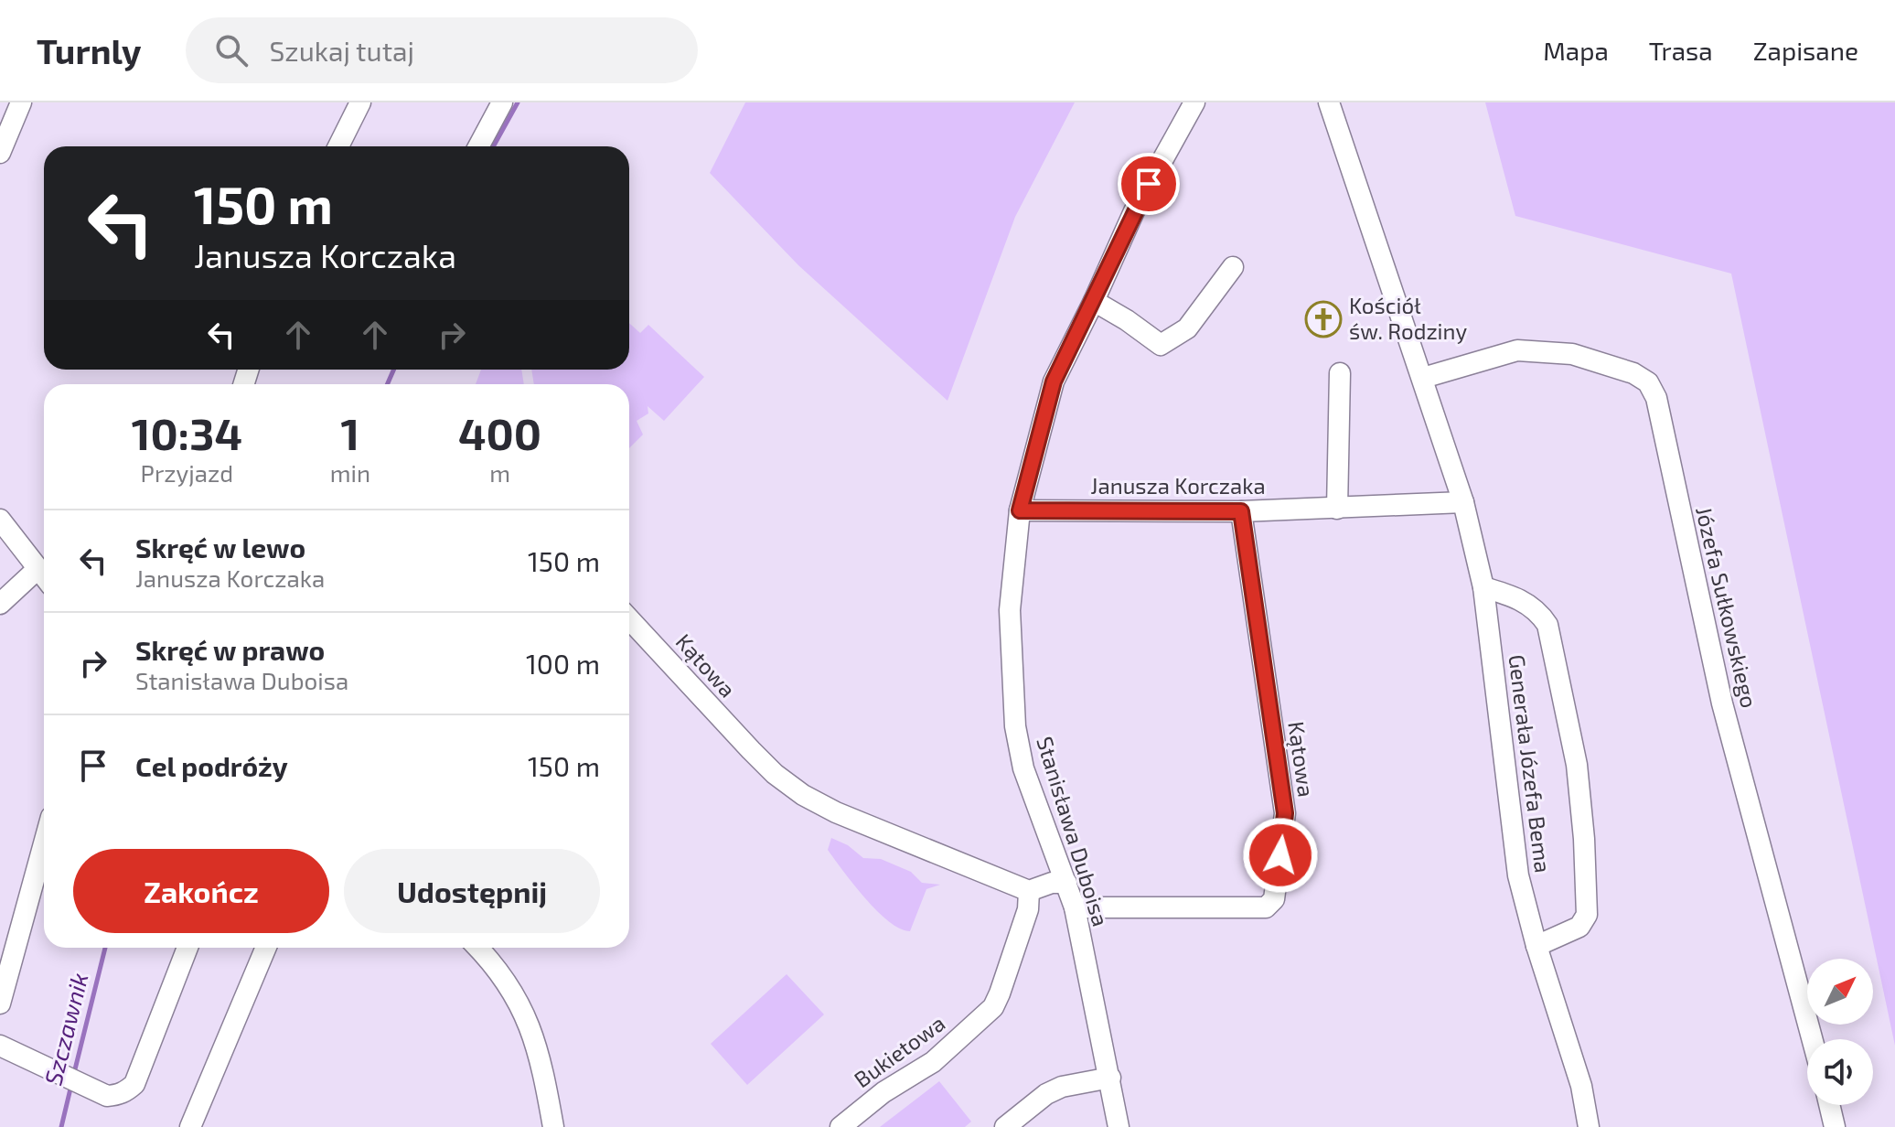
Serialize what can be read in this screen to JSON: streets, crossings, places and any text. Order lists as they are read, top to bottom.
{
  "streets": {
    "street": [
      "Janusza Korczaka",
      "Józefa Sułkowskiego",
      "Kątowa",
      "Generała Józefa Bema",
      "Stanisława Duboisa",
      "Bukietowa"
    ]
  },
  "crossings": [
    ["Janusza Korczaka", "Kątowa"],
    ["Janusza Korczaka", "Generała Józefa Bema"],
    ["Janusza Korczaka", "Stanisława Duboisa"],
    ["Józefa Sułkowskiego", "Generała Józefa Bema"],
    ["Kątowa", "Stanisława Duboisa"],
    ["Kątowa", "Bukietowa"]
  ],
  "water": ["Szczawnik"],
  "places": {
    "church": ["Kościół św. Rodziny"]
  },
  "north": "top right",
  "page": {
    "header": "Turnly",
    "search": "Szukaj tutaj",
    "nav": ["Mapa", "Trasa", "Zapisane"],
    "turn": ["150 m", "Janusza Korczaka"],
    "eta": [
      "10:34",
      "Przyjazd",
      "1",
      "min",
      "400",
      "m"
    ],
    "list": [
      {
        "name": "Skręć w lewo",
        "note": "Janusza Korczaka",
        "value": "150 m"
      },
      {
        "name": "Skręć w prawo",
        "note": "Stanisława Duboisa",
        "value": "100 m"
      },
      {
        "name": "Cel podróży",
        "value": "150 m"
      }
    ],
    "buttons": ["Zakończ", "Udostępnij"]
  }
}
